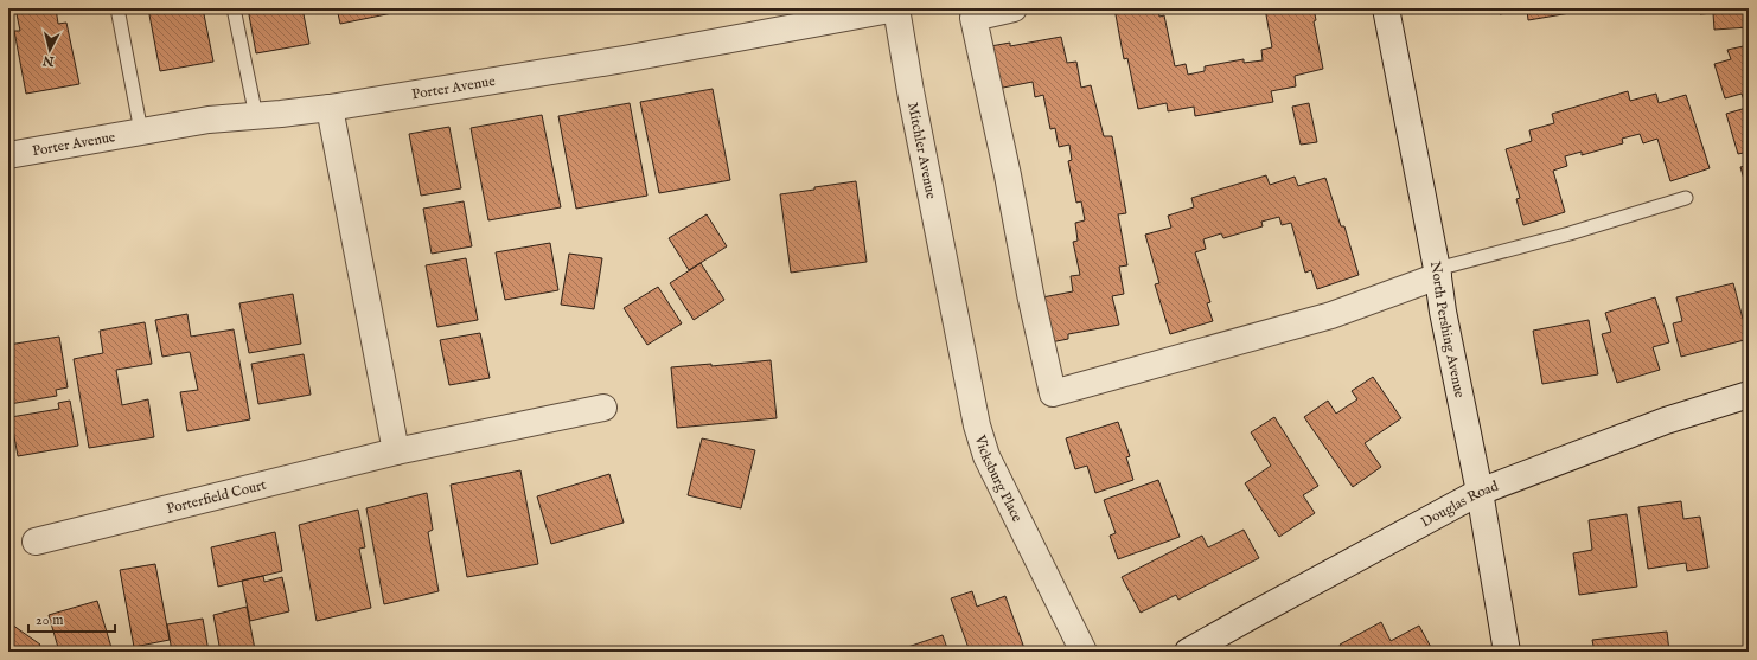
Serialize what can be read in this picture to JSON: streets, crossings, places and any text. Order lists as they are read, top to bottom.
{
  "streets": {
    "street": [
      "Porter Avenue",
      "Mitchler Avenue",
      "North Pershing Avenue",
      "Vicksburg Place",
      "Porterfield Court",
      "Douglas Road"
    ]
  },
  "crossings": [
    ["Porter Avenue", "Mitchler Avenue"],
    ["Mitchler Avenue", "Vicksburg Place"],
    ["North Pershing Avenue", "Douglas Road"]
  ],
  "scale_bar": "20 m",
  "north": "bottom"
}
